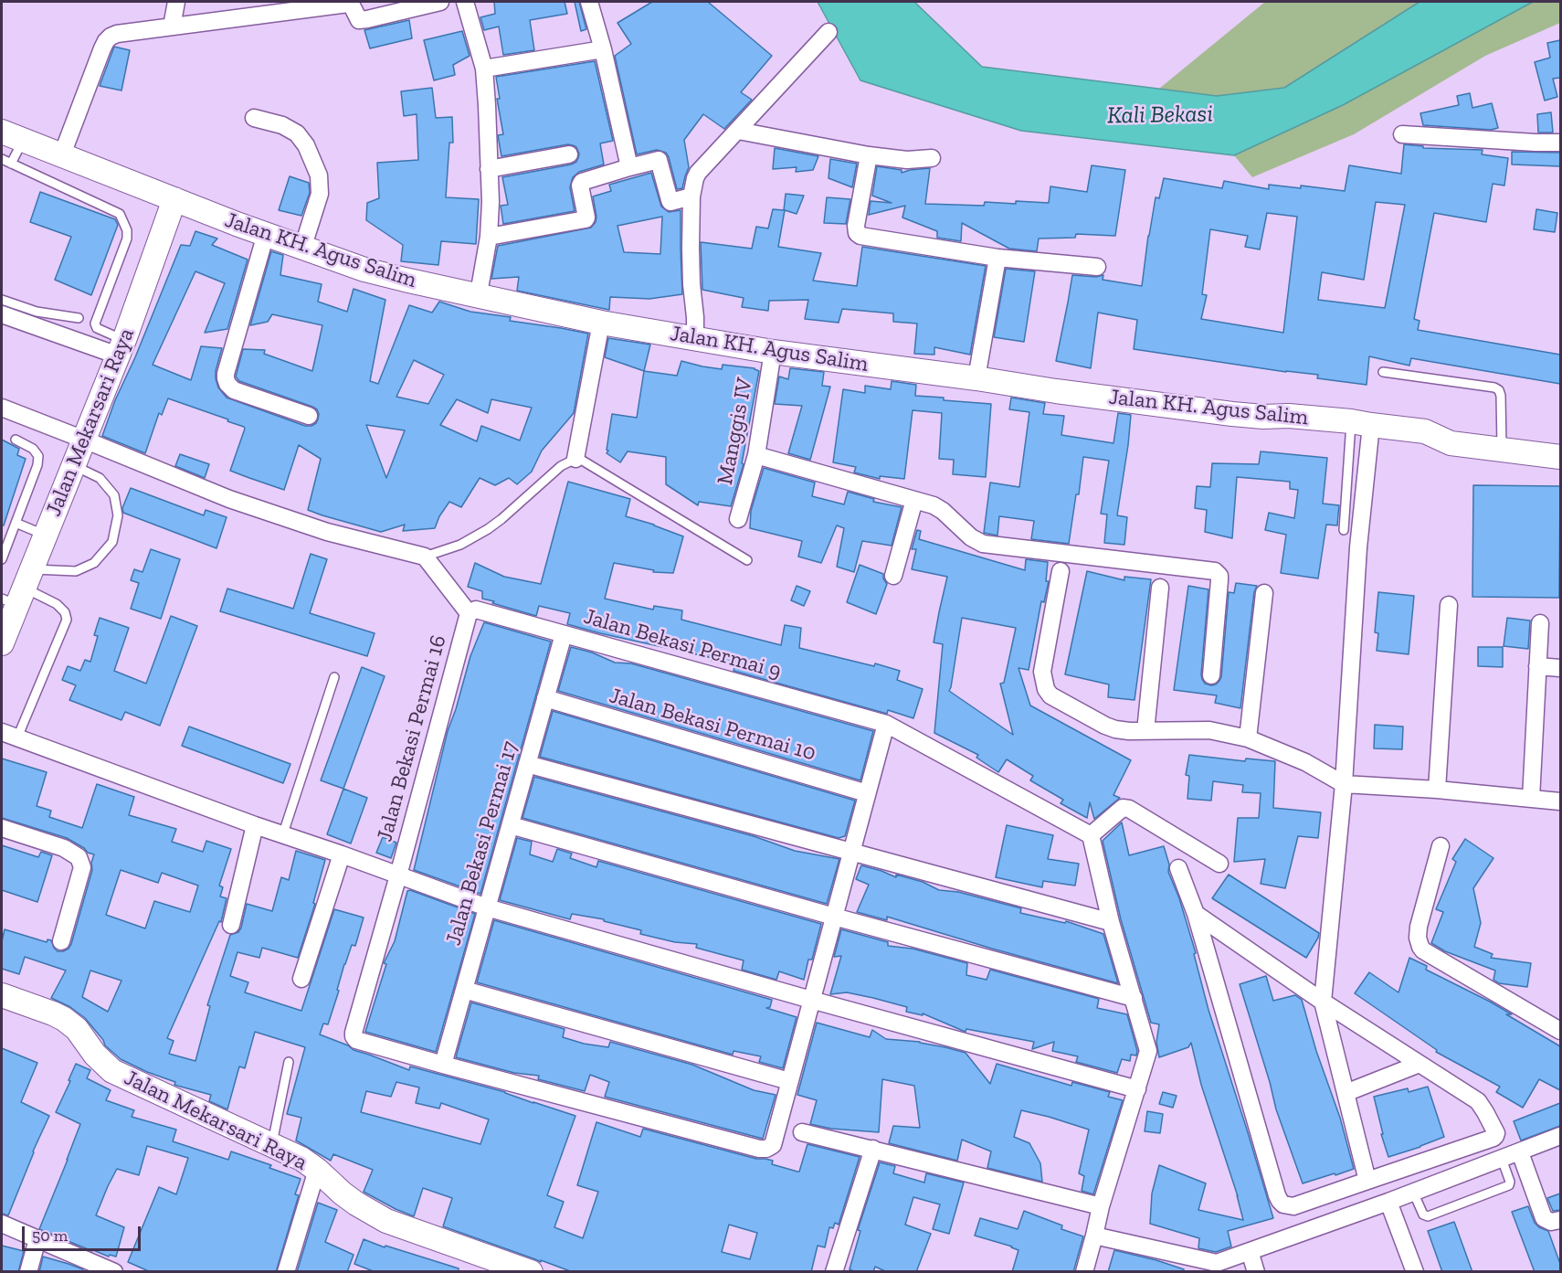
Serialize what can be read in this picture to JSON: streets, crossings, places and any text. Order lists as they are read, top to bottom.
{
  "streets": {
    "street": [
      "Jalan KH. Agus Salim",
      "Jalan Mekarsari Raya",
      "Manggis IV",
      "Jalan Bekasi Permai 9",
      "Jalan Bekasi Permai 10",
      "Jalan Bekasi Permai 16",
      "Jalan Bekasi Permai 17"
    ]
  },
  "crossings": [
    ["Jalan KH. Agus Salim", "Jalan Mekarsari Raya"],
    ["Jalan KH. Agus Salim", "Manggis IV"],
    ["Jalan Bekasi Permai 9", "Jalan Bekasi Permai 16"],
    ["Jalan Bekasi Permai 9", "Jalan Bekasi Permai 17"],
    ["Jalan Bekasi Permai 10", "Jalan Bekasi Permai 17"],
    ["Jalan Bekasi Permai 16", "Jalan Bekasi Permai 17"]
  ],
  "water": ["Kali Bekasi"],
  "scale_bar": "50 m"
}
